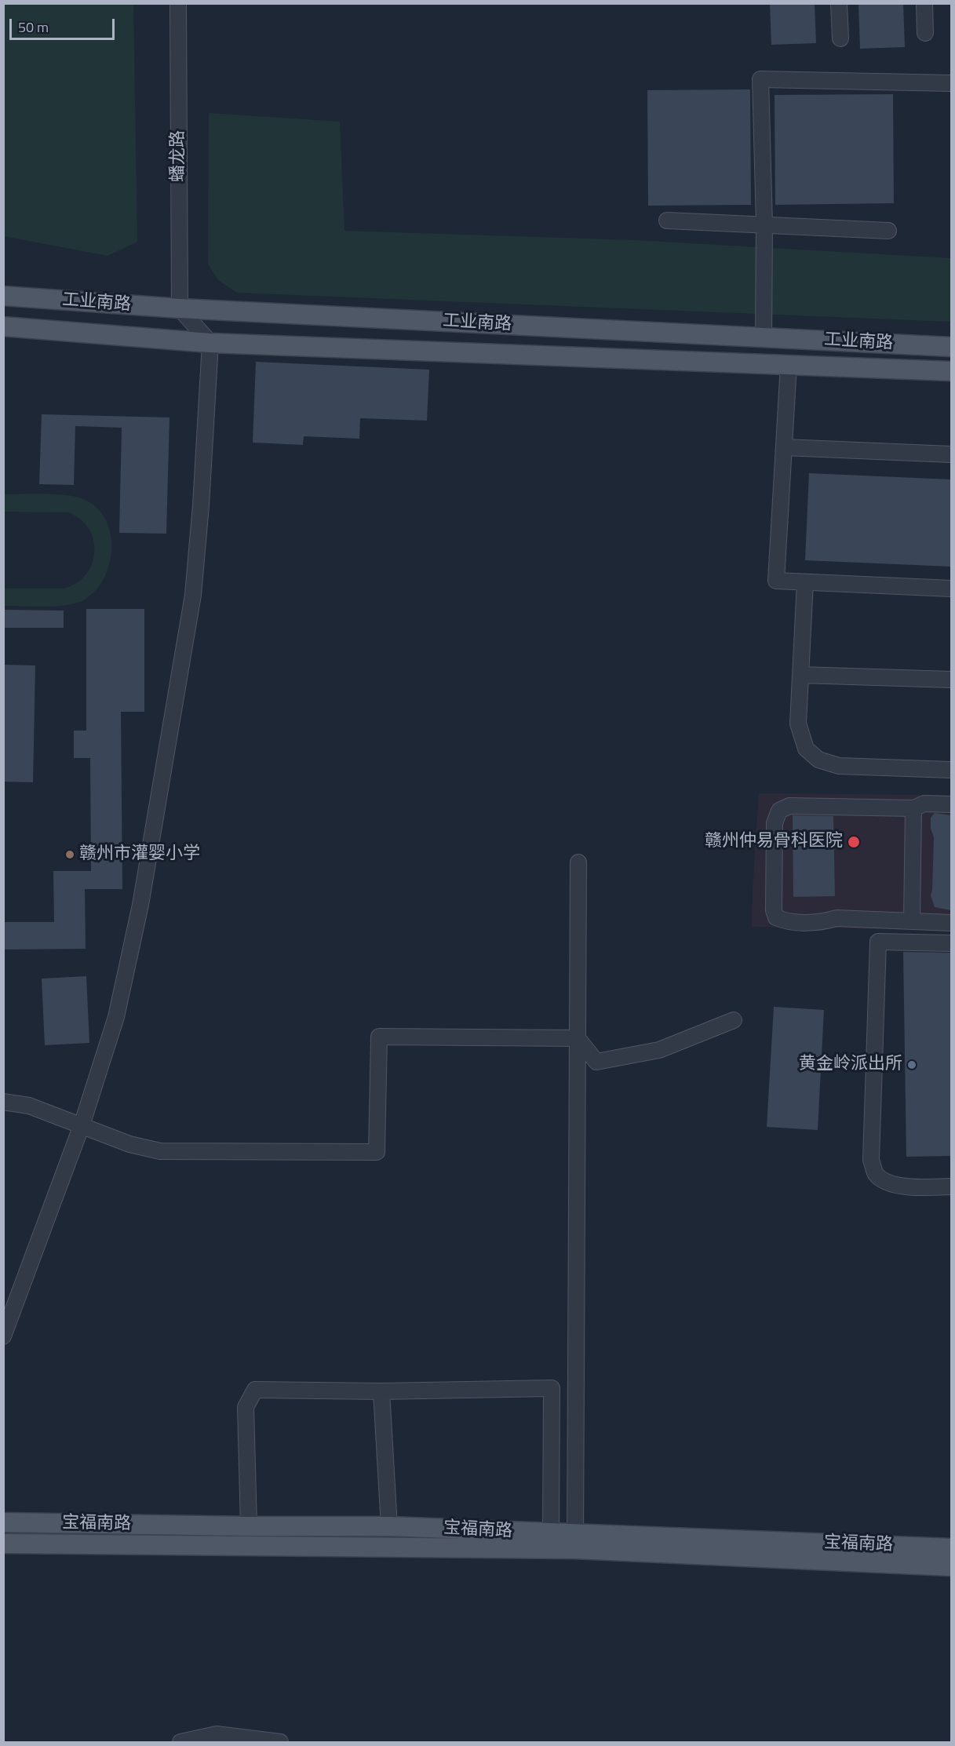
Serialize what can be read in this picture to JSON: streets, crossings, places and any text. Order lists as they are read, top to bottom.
{
  "streets": {
    "main road": ["工业南路", "宝福南路"],
    "street": ["蟠龙路"]
  },
  "crossings": [
    ["蟠龙路", "工业南路"]
  ],
  "places": ["赣州仲易骨科医院", "赣州市灌婴小学", "黄金岭派出所"],
  "scale_bar": "50 m"
}
